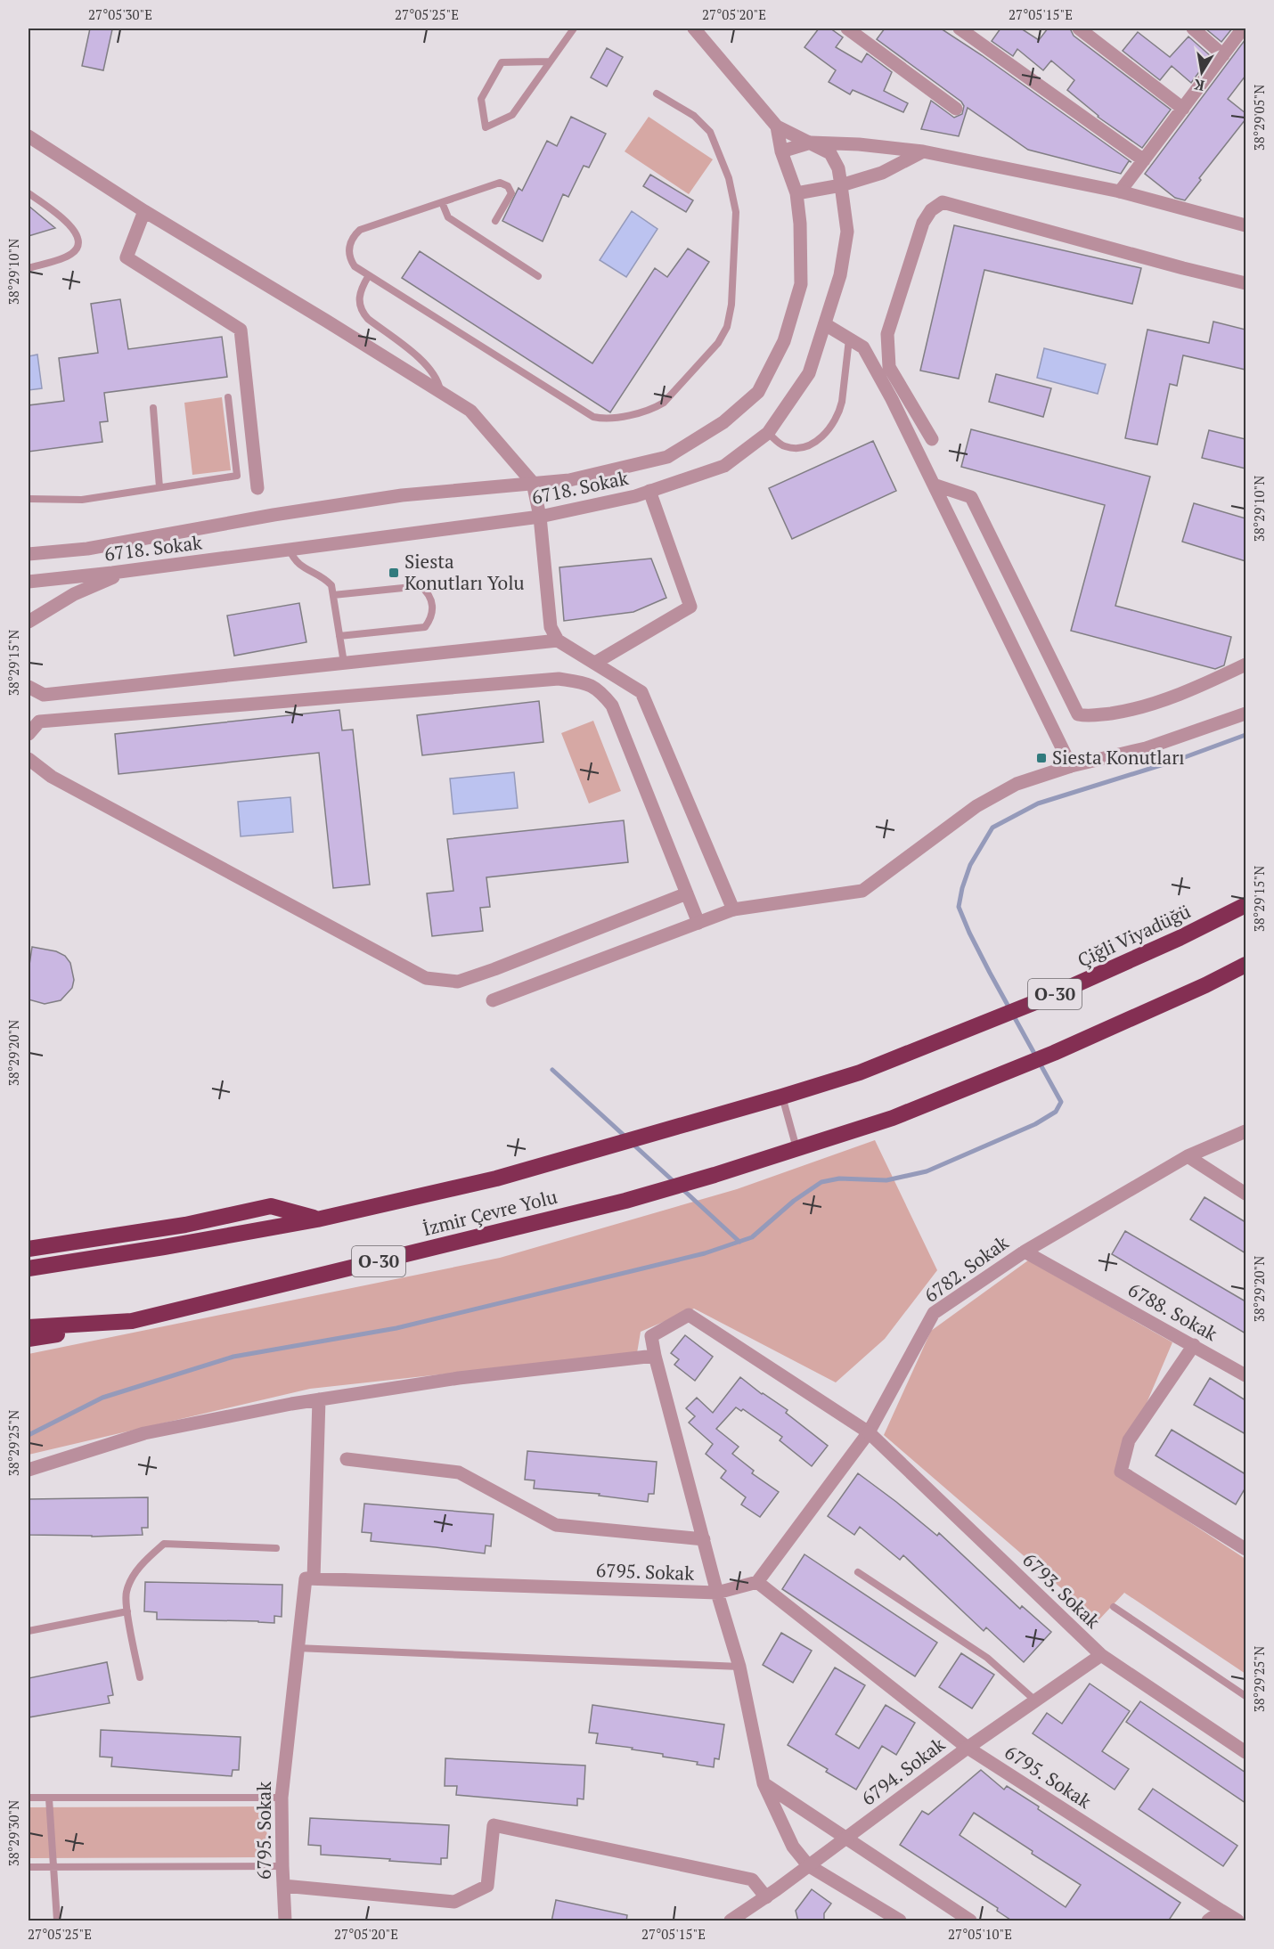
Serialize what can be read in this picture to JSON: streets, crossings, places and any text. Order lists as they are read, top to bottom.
{
  "streets": {
    "highway": ["Çiğli Viyadüğü", "O-30", "İzmir Çevre Yolu"],
    "street": [
      "6718. Sokak",
      "6782. Sokak",
      "6788. Sokak",
      "6795. Sokak",
      "6793. Sokak",
      "6794. Sokak"
    ]
  },
  "crossings": [
    ["Çiğli Viyadüğü", "İzmir Çevre Yolu"],
    ["O-30", "İzmir Çevre Yolu"],
    ["6782. Sokak", "6788. Sokak"],
    ["6782. Sokak", "6795. Sokak"],
    ["6782. Sokak", "6793. Sokak"],
    ["6795. Sokak", "6794. Sokak"],
    ["6793. Sokak", "6794. Sokak"]
  ],
  "places": {
    "transit": ["Siesta Konutları Yolu", "Siesta Konutları"]
  },
  "north": "bottom",
  "coordinates": [
    "27°05'30\"E",
    "27°05'25\"E",
    "27°05'20\"E",
    "27°05'15\"E",
    "38°29'05\"N",
    "38°29'10\"N",
    "38°29'15\"N",
    "38°29'20\"N",
    "38°29'25\"N",
    "38°29'30\"N",
    "27°05'10\"E"
  ]
}
